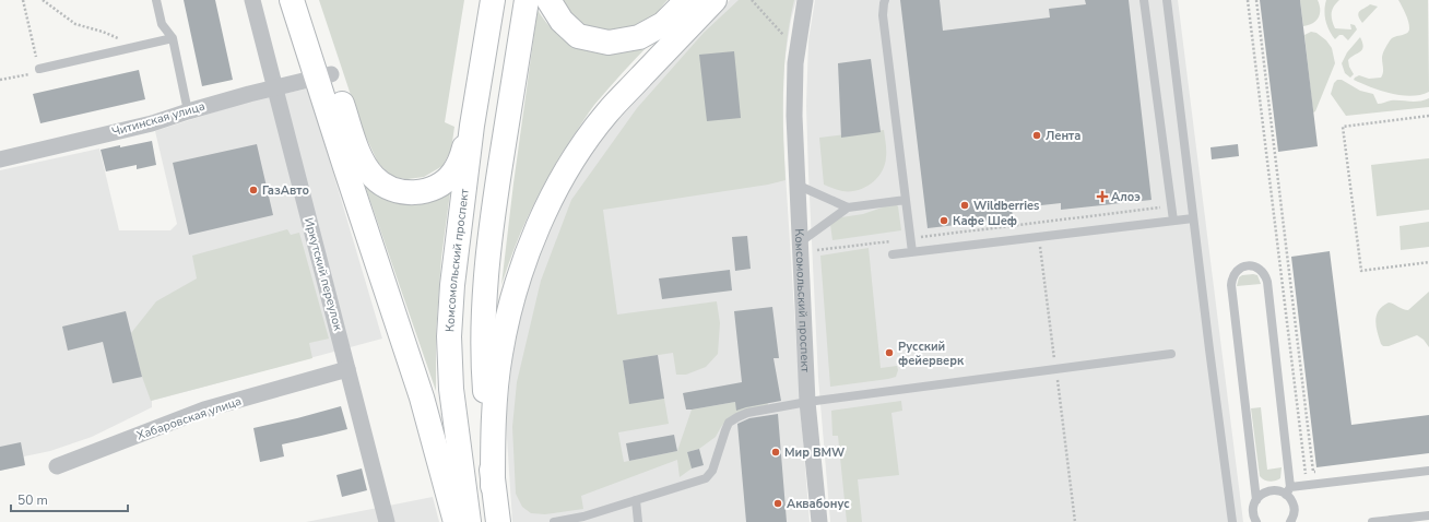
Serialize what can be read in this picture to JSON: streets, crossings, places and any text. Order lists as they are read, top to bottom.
{
  "streets": {
    "main road": ["Комсомольский проспект"],
    "street": ["Читинская улица", "Иркутский переулок", "Хабаровская улица"]
  },
  "crossings": [
    ["Читинская улица", "Иркутский переулок"],
    ["Иркутский переулок", "Хабаровская улица"]
  ],
  "places": {
    "other": [
      "Лента",
      "ГазАвто",
      "Wildberries",
      "Кафе Шеф",
      "Русский фейерверк",
      "Мир BMW",
      "Аквабонус"
    ],
    "health": ["Алоэ"]
  },
  "scale_bar": "50 m"
}
